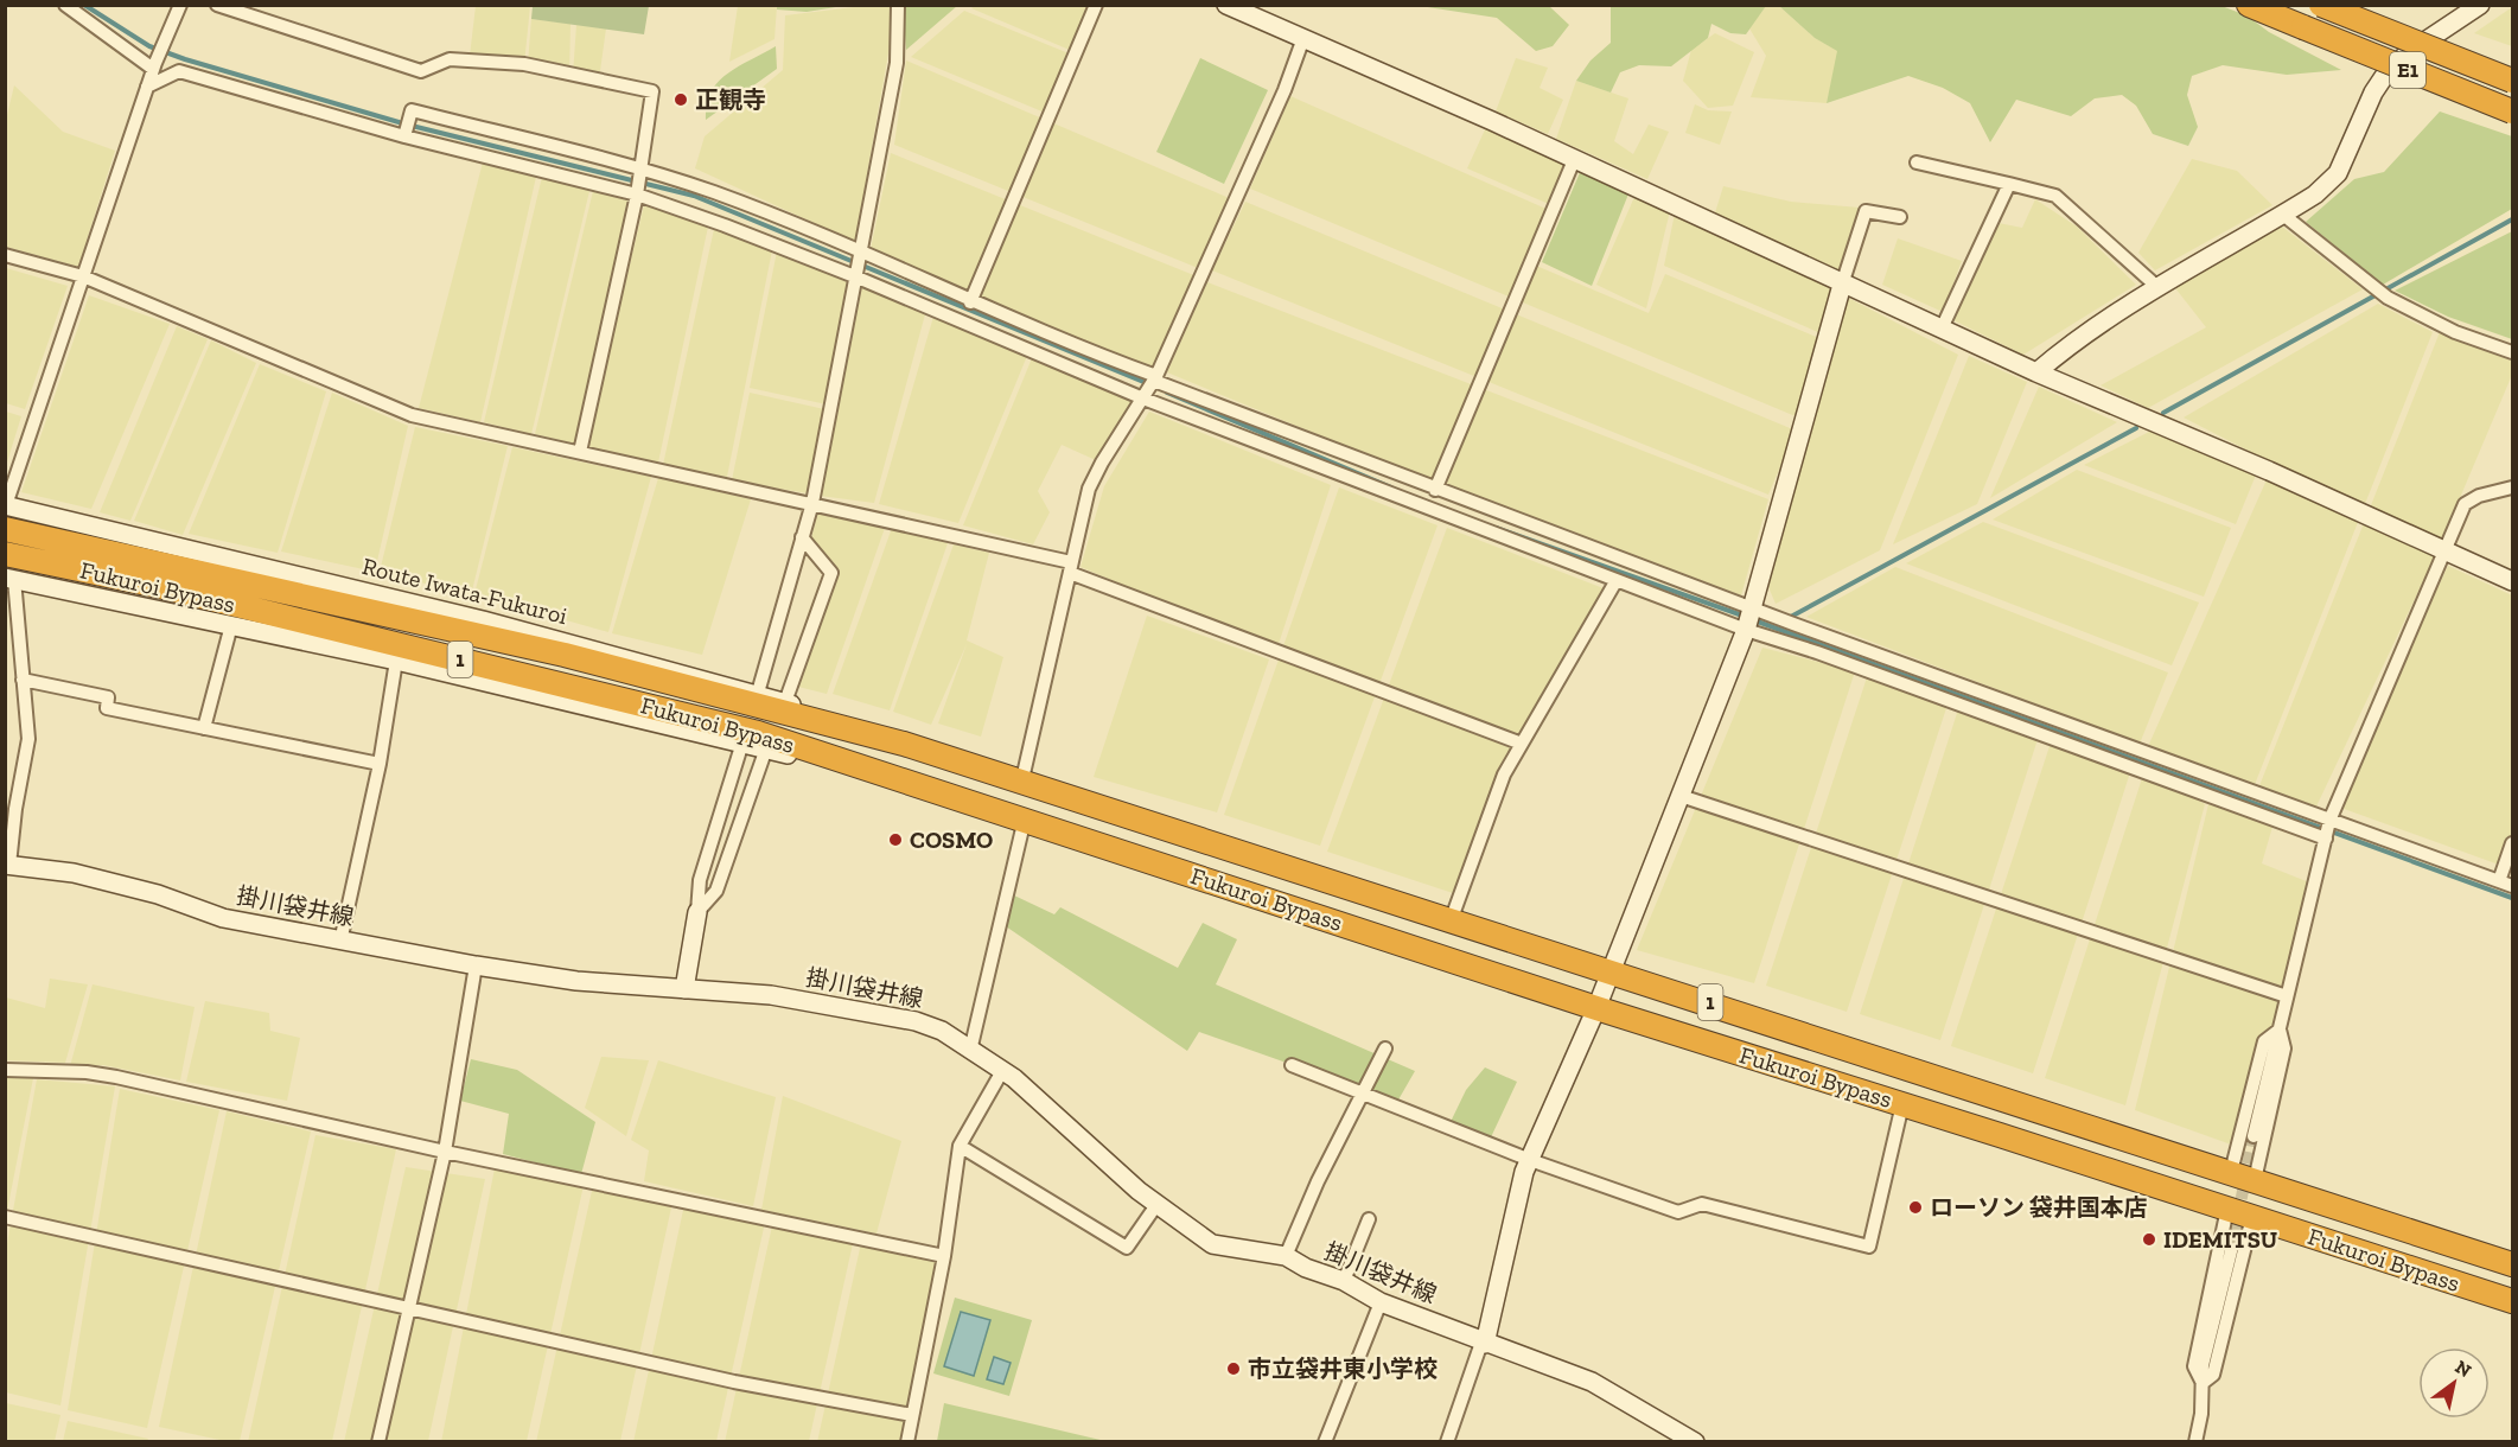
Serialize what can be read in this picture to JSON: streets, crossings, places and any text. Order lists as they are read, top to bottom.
{
  "streets": {
    "highway": ["E1", "Fukuroi Bypass", "1"],
    "main road": ["Route Iwata-Fukuroi", "掛川袋井線"]
  },
  "crossings": [
    ["Fukuroi Bypass", "Route Iwata-Fukuroi"]
  ],
  "places": [
    "正観寺",
    "COSMO",
    "ローソン 袋井国本店",
    "IDEMITSU",
    "市立袋井東小学校"
  ],
  "north": "top right"
}
